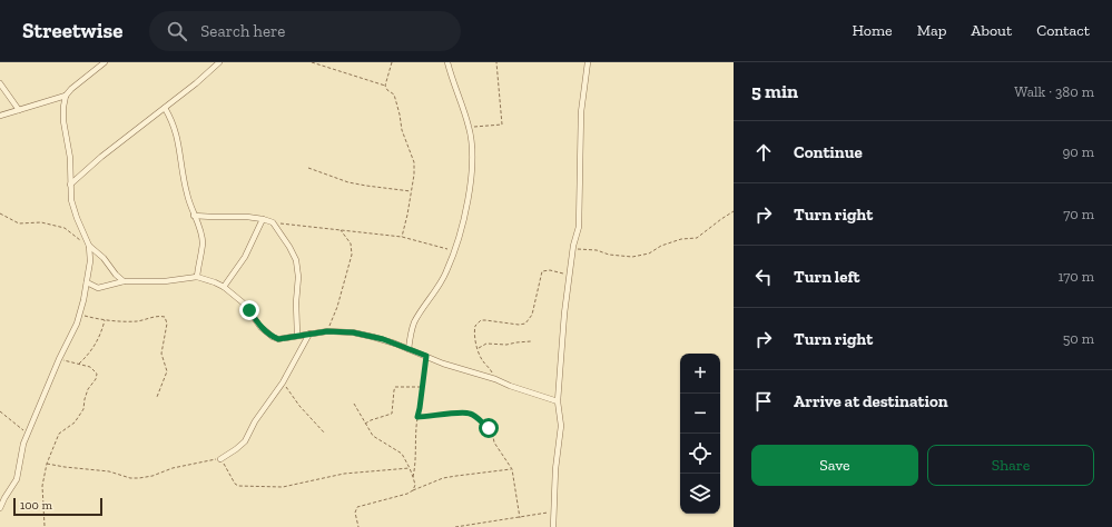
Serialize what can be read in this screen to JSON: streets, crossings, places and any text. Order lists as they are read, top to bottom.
{
  "scale_bar": "100 m",
  "page": {
    "header": "Streetwise",
    "search": "Search here",
    "nav": [
      "Home",
      "Map",
      "About",
      "Contact"
    ],
    "heading": ["5 min", "Walk · 380 m"],
    "list": [
      ["Continue", "90 m"],
      ["Turn right", "70 m"],
      ["Turn left", "170 m"],
      ["Turn right", "50 m"],
      "Arrive at destination"
    ],
    "map_buttons": ["+", "−"],
    "buttons": ["Save", "Share"],
    "scale": "100 m"
  }
}
